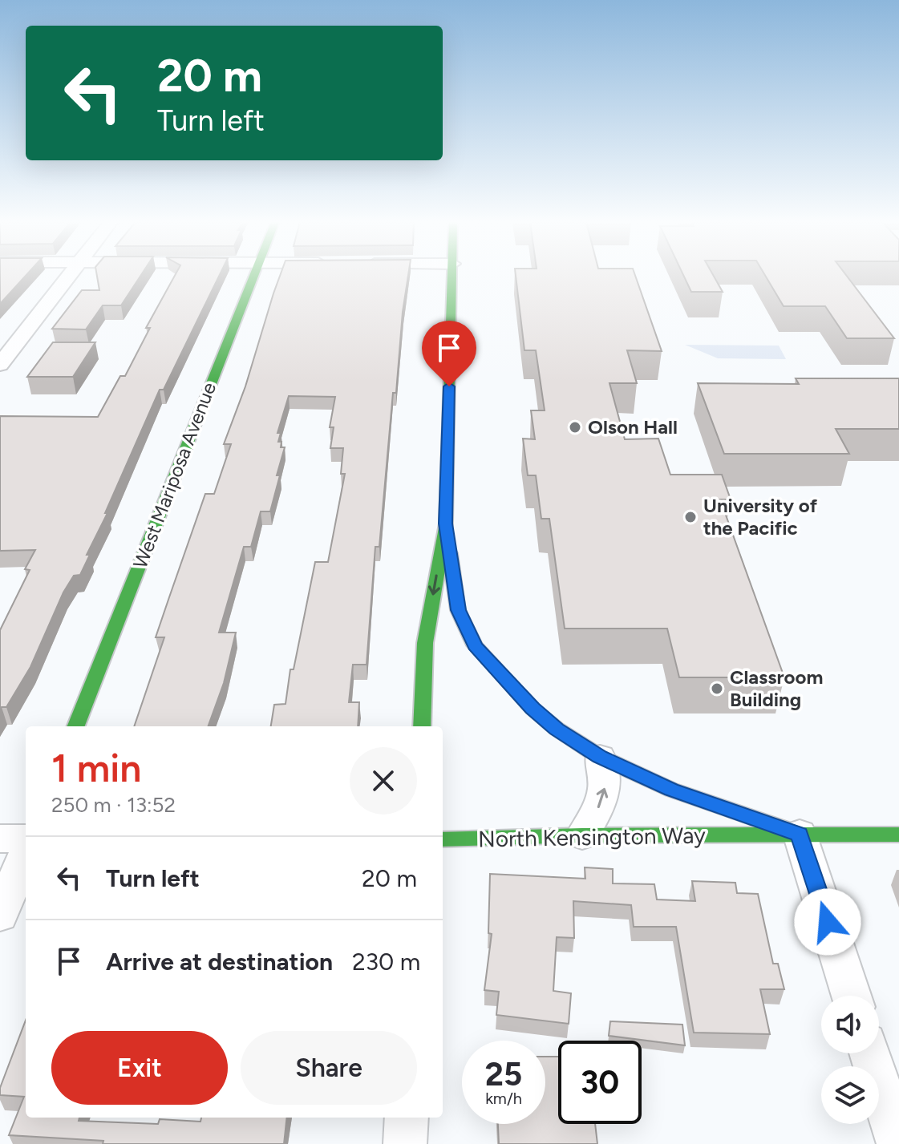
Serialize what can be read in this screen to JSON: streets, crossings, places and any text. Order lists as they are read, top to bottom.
{
  "streets": {
    "street": ["West Mariposa Avenue", "North Kensington Way"]
  },
  "places": ["Olson Hall", "University of the Pacific", "Classroom Building"],
  "page": {
    "turn": ["20 m", "Turn left"],
    "heading": ["1 min", "250 m · 13:52"],
    "list": [
      {
        "name": "Turn left",
        "value": "20 m"
      },
      {
        "name": "Arrive at destination",
        "value": "230 m"
      }
    ],
    "buttons": ["Exit", "Share"],
    "speed": "25 km/h",
    "limit": "30"
  }
}
